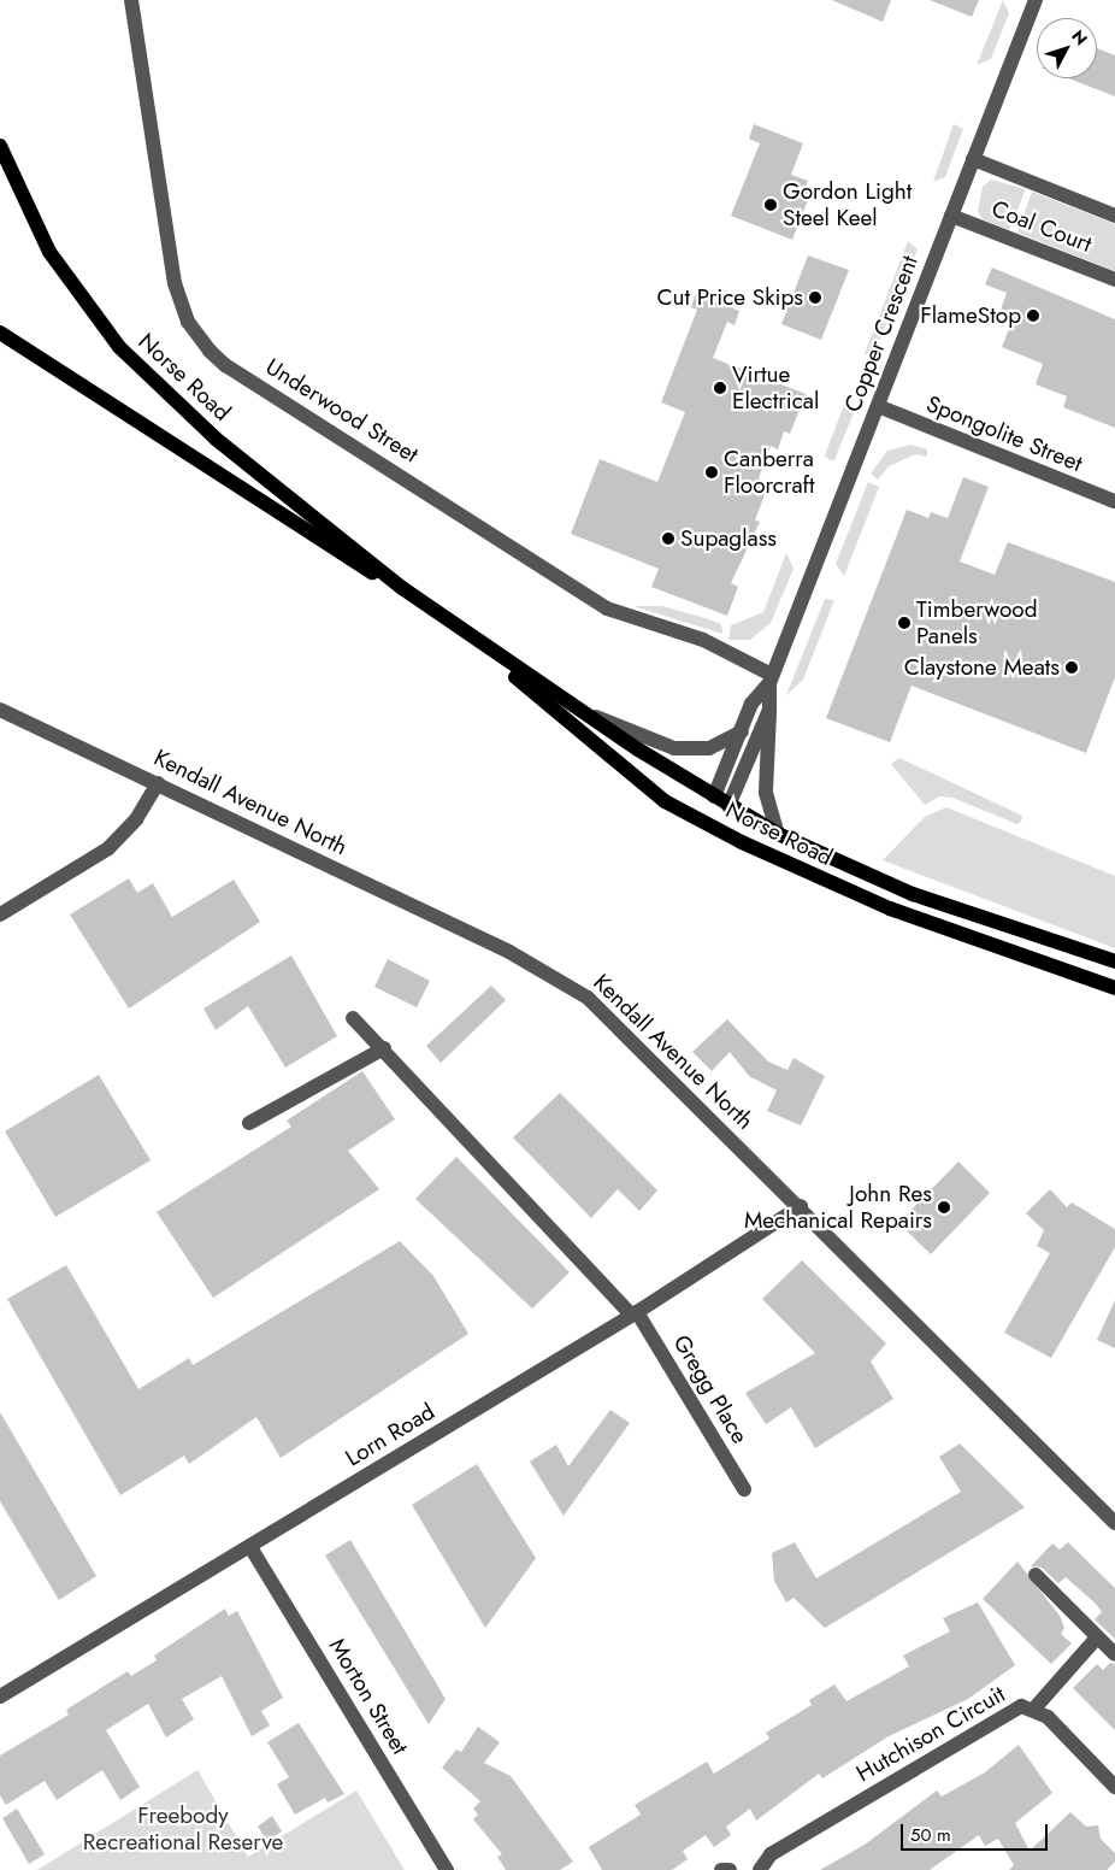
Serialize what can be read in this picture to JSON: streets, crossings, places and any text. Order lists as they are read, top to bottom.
{
  "streets": {
    "main road": ["Norse Road"],
    "street": [
      "Coal Court",
      "Copper Crescent",
      "Underwood Street",
      "Spongolite Street",
      "Kendall Avenue North",
      "Gregg Place",
      "Lorn Road",
      "Morton Street",
      "Hutchison Circuit"
    ]
  },
  "crossings": [
    ["Coal Court", "Copper Crescent"],
    ["Copper Crescent", "Norse Road"],
    ["Copper Crescent", "Underwood Street"],
    ["Copper Crescent", "Spongolite Street"],
    ["Kendall Avenue North", "Lorn Road"],
    ["Gregg Place", "Lorn Road"],
    ["Lorn Road", "Morton Street"]
  ],
  "parks": ["Freebody Recreational Reserve"],
  "places": [
    "Gordon Light Steel Keel",
    "Cut Price Skips",
    "FlameStop",
    "Virtue Electrical",
    "Canberra Floorcraft",
    "Supaglass",
    "Timberwood Panels",
    "Claystone Meats",
    "John Res Mechanical Repairs"
  ],
  "scale_bar": "50 m",
  "north": "top right"
}
